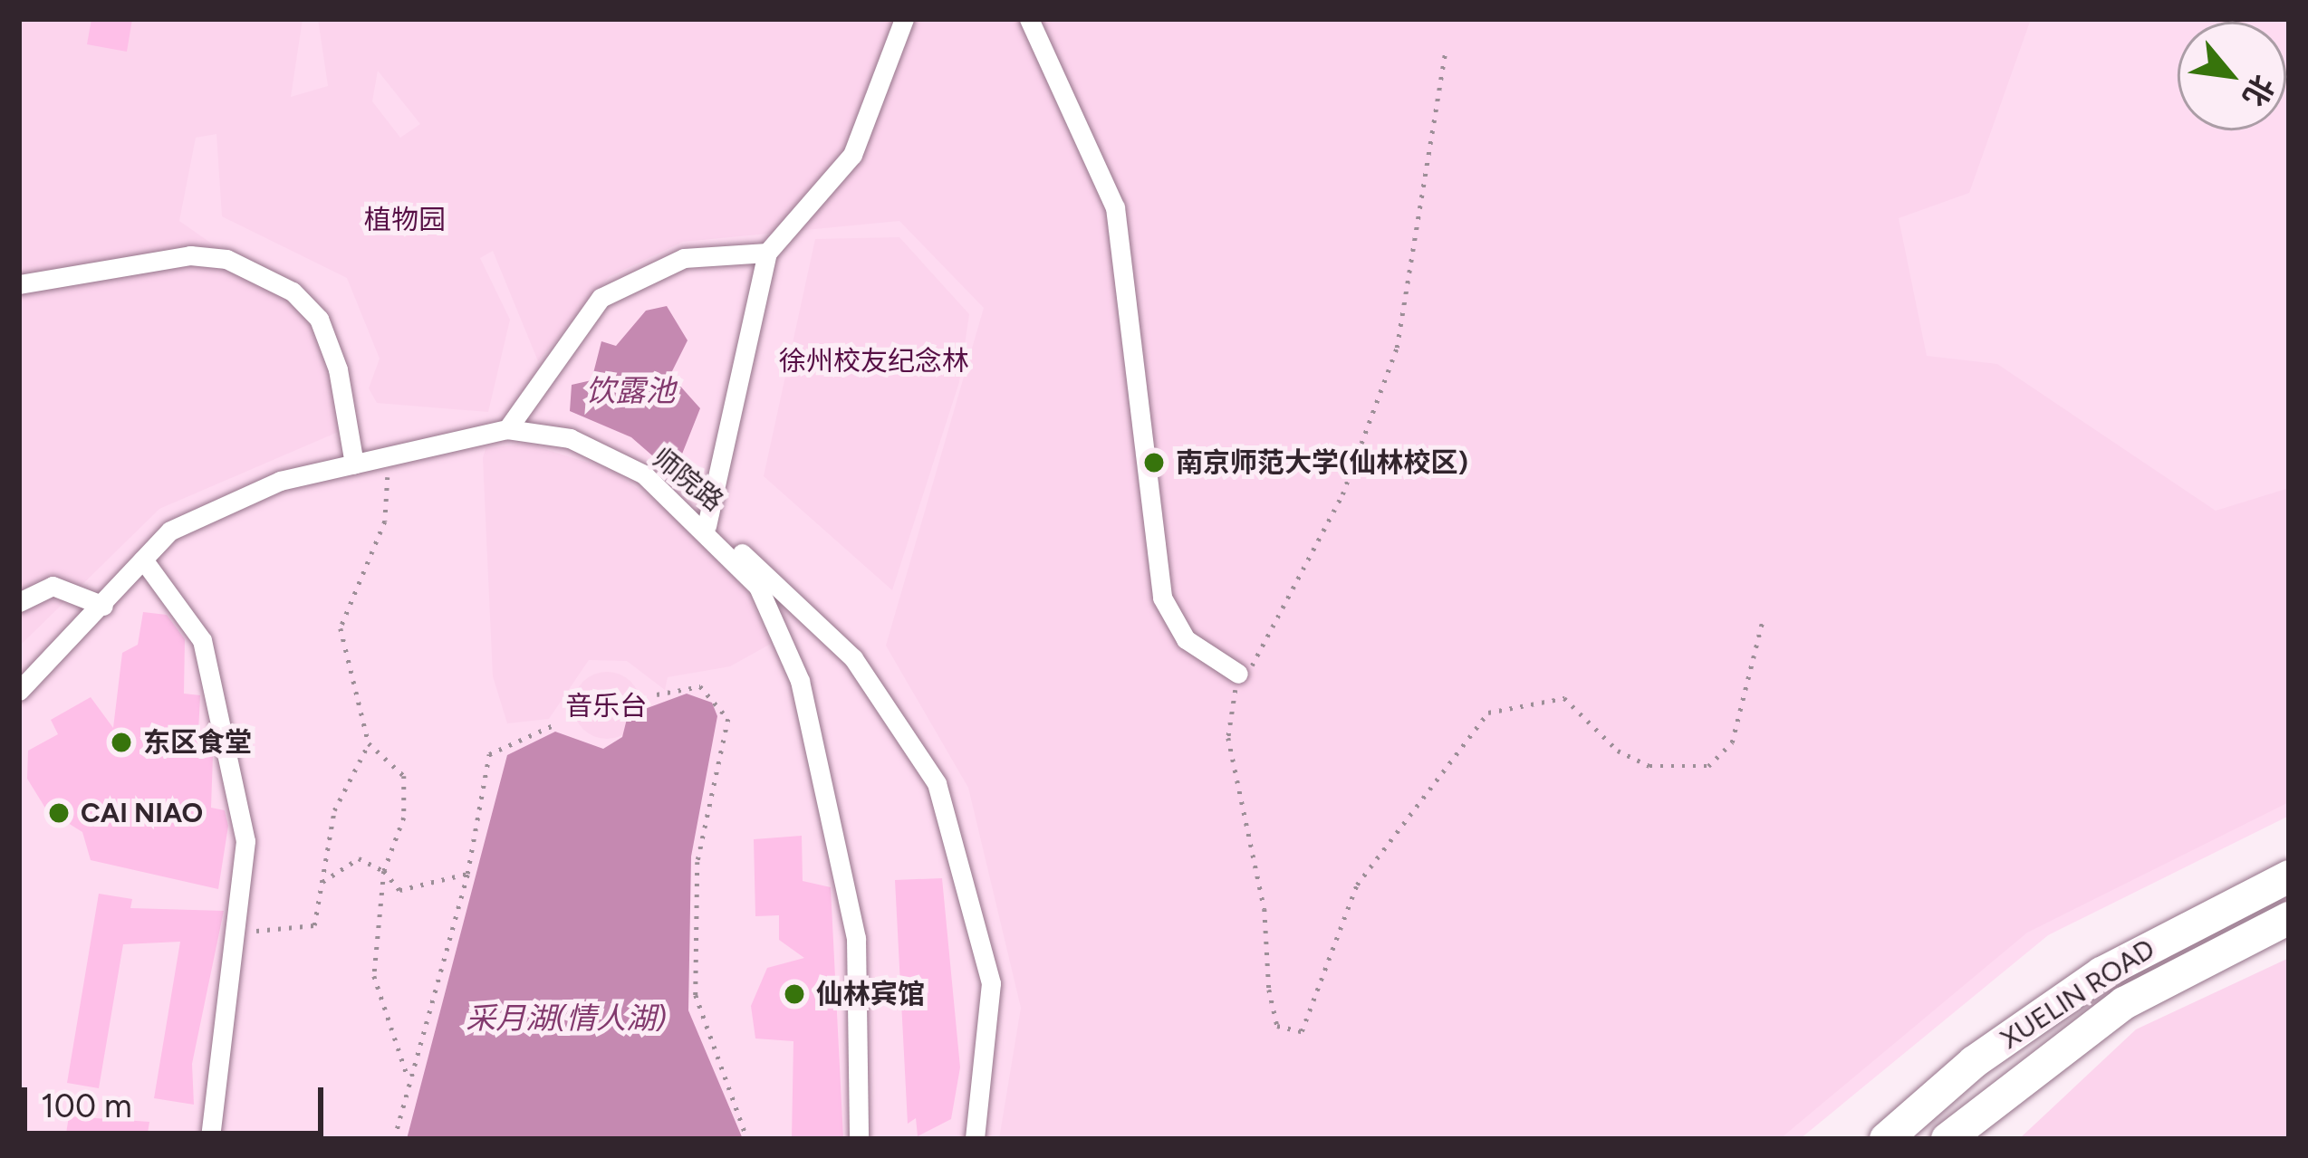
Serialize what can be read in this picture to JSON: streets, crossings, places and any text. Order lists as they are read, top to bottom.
{
  "streets": {
    "main road": ["XUELIN ROAD"],
    "street": ["师院路"]
  },
  "water": ["饮露池", "采月湖(情人湖)"],
  "parks": ["植物园", "徐州校友纪念林", "音乐台"],
  "places": [
    "南京师范大学(仙林校区)",
    "东区食堂",
    "CAI NIAO",
    "仙林宾馆"
  ],
  "scale_bar": "100 m",
  "north": "bottom right"
}
